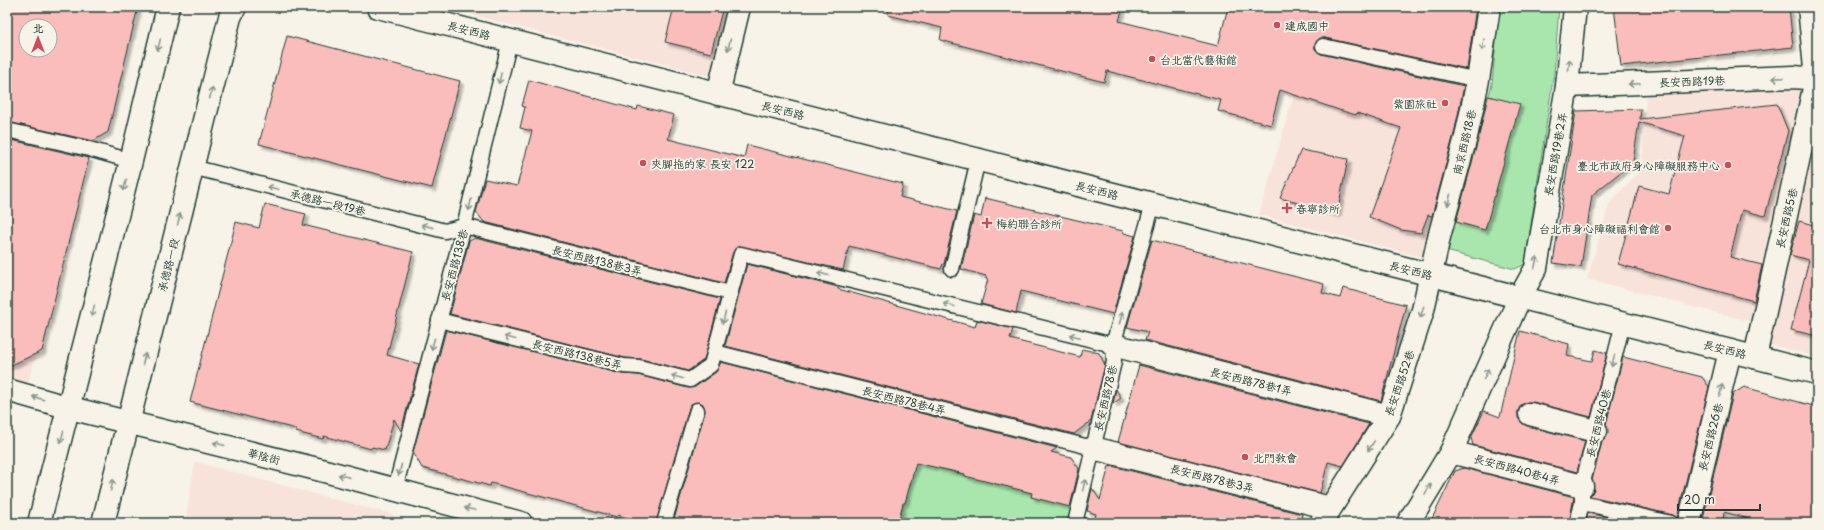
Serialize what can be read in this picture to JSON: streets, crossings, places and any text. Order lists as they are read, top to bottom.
{
  "streets": {
    "street": [
      "長安西路",
      "長安西路19巷",
      "南京西路18巷",
      "長安西路19巷2弄",
      "長安西路5巷",
      "承德路一段",
      "長安西路78巷1弄",
      "長安西路52巷",
      "長安西路26巷",
      "華陰街",
      "長安西路40巷4弄",
      "長安西路78巷3弄"
    ],
    "lane": [
      "承德路一段19巷",
      "長安西路138巷3弄",
      "長安西路138巷",
      "長安西路138巷5弄",
      "長安西路78巷",
      "長安西路78巷4弄",
      "長安西路40巷"
    ]
  },
  "crossings": [
    ["長安西路", "南京西路18巷"],
    ["長安西路", "長安西路19巷2弄"],
    ["長安西路", "長安西路5巷"],
    ["長安西路", "長安西路138巷"],
    ["長安西路", "長安西路52巷"],
    ["長安西路", "長安西路78巷"],
    ["長安西路", "長安西路40巷"],
    ["長安西路", "長安西路26巷"],
    ["長安西路19巷", "長安西路19巷2弄"],
    ["長安西路19巷", "長安西路5巷"],
    ["南京西路18巷", "長安西路52巷"],
    ["長安西路19巷2弄", "長安西路40巷4弄"],
    ["承德路一段19巷", "長安西路138巷3弄"],
    ["承德路一段19巷", "承德路一段"],
    ["承德路一段19巷", "長安西路138巷"],
    ["長安西路138巷3弄", "長安西路138巷"],
    ["承德路一段", "華陰街"],
    ["長安西路138巷", "長安西路138巷5弄"],
    ["長安西路138巷", "華陰街"],
    ["長安西路138巷5弄", "長安西路78巷4弄"],
    ["長安西路78巷1弄", "長安西路52巷"],
    ["長安西路78巷1弄", "長安西路78巷"],
    ["長安西路52巷", "長安西路78巷3弄"],
    ["長安西路78巷", "長安西路78巷4弄"],
    ["長安西路78巷", "長安西路78巷3弄"],
    ["長安西路78巷4弄", "長安西路78巷3弄"],
    ["長安西路40巷", "長安西路40巷4弄"]
  ],
  "one_way": [
    "長安西路19巷",
    "南京西路18巷",
    "長安西路19巷2弄",
    "承德路一段19巷",
    "長安西路138巷",
    "長安西路138巷5弄",
    "長安西路52巷",
    "長安西路78巷",
    "長安西路40巷",
    "長安西路26巷",
    "華陰街"
  ],
  "places": {
    "other": [
      "建成國中",
      "台北當代藝術館",
      "紫園旅社",
      "夾腳拖的家 長安 122",
      "臺北市政府身心障礙服務中心",
      "台北市身心障礙福利會館",
      "北門教會"
    ],
    "health": ["春寧診所", "梅約聯合診所"]
  },
  "scale_bar": "20 m",
  "north": "top"
}
